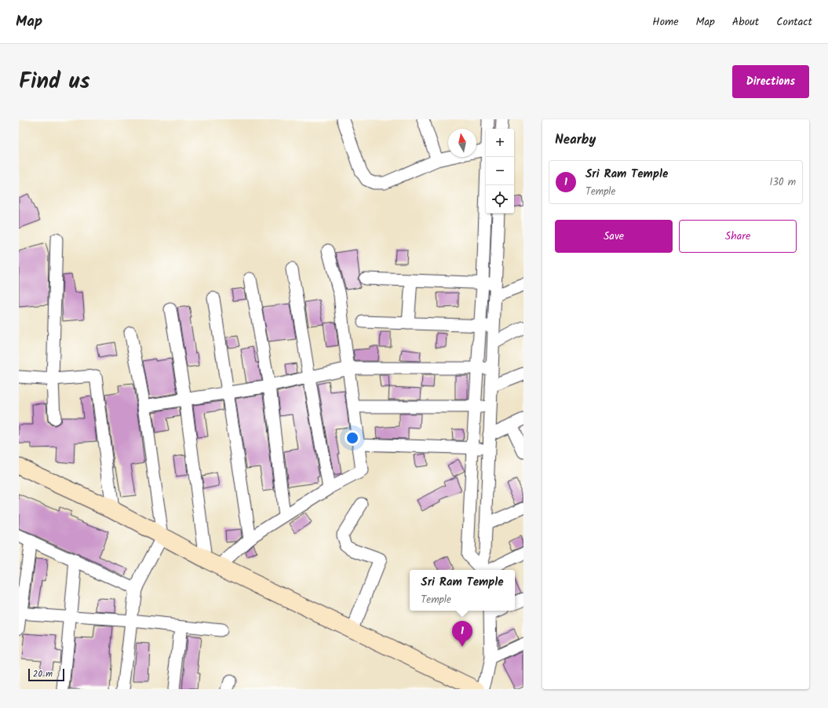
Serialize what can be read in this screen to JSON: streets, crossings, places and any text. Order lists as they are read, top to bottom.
{
  "scale_bar": "20 m",
  "north": "top",
  "page": {
    "header": "Map",
    "nav": [
      "Home",
      "Map",
      "About",
      "Contact"
    ],
    "title": "Find us",
    "buttons": [
      "Directions",
      ["Save", "Share"]
    ],
    "heading": "Nearby",
    "map_buttons": ["+", "−"],
    "list": [
      {
        "mark": "1",
        "name": "Sri Ram Temple",
        "note": "Temple",
        "value": "130 m"
      }
    ],
    "popup": ["Sri Ram Temple", "Temple"],
    "pins": "1",
    "scale": "20 m"
  }
}
